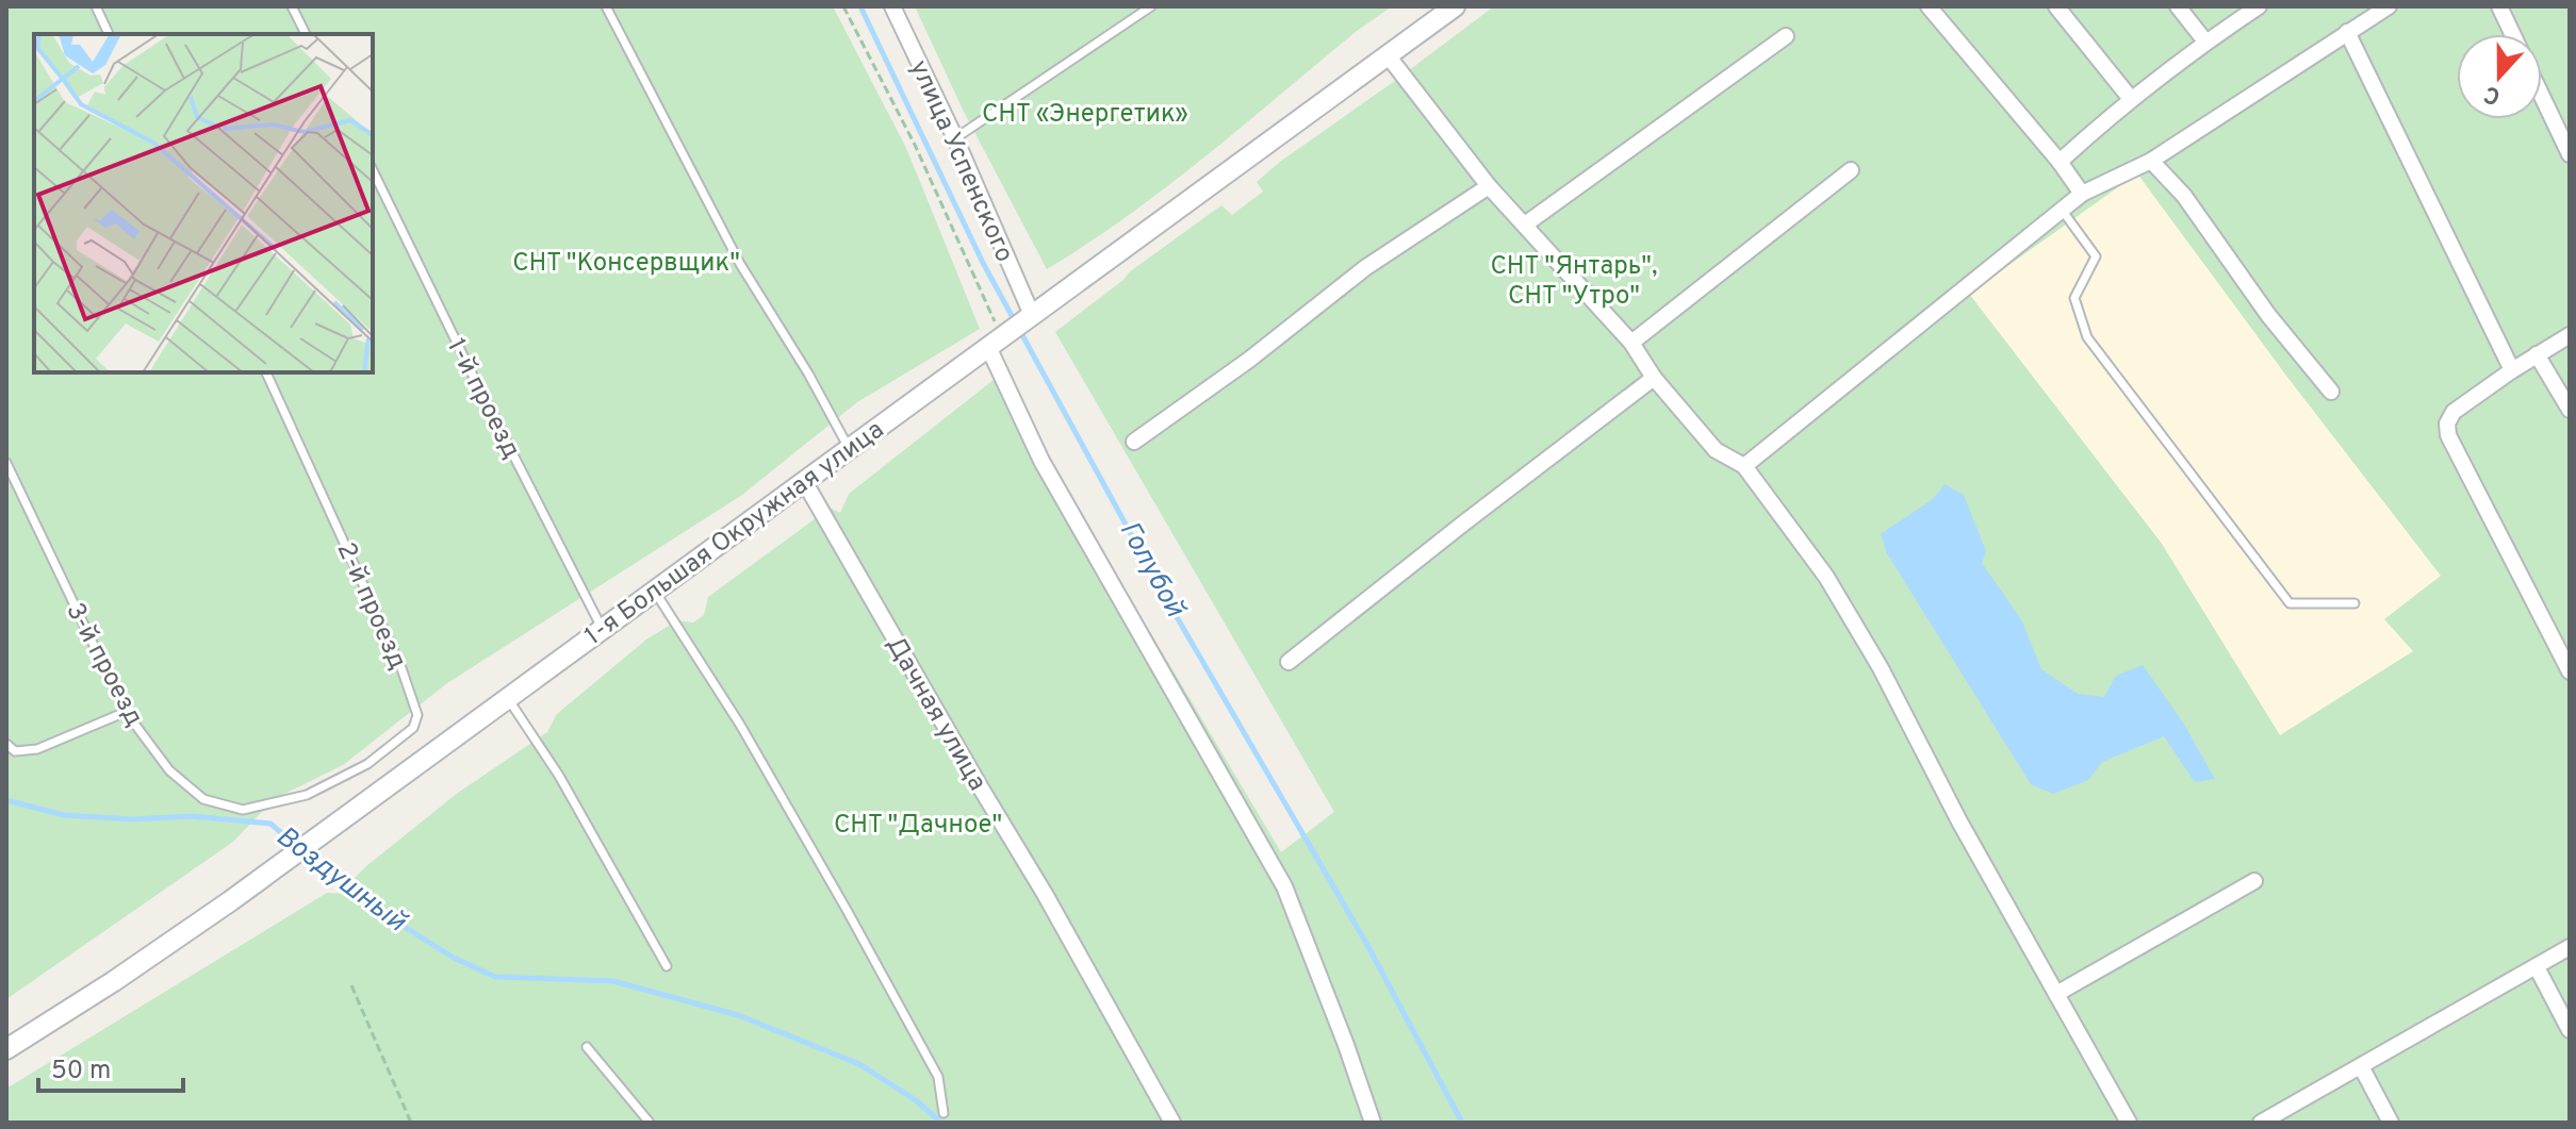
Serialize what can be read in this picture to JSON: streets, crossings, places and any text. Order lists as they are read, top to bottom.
{
  "streets": {
    "street": ["улица Успенского", "1-я Большая Окружная улица", "Дачная улица"],
    "lane": ["1-й проезд", "2-й проезд", "3-й проезд"]
  },
  "crossings": [
    ["улица Успенского", "1-я Большая Окружная улица"],
    ["1-й проезд", "1-я Большая Окружная улица"],
    ["1-я Большая Окружная улица", "Дачная улица"],
    ["2-й проезд", "3-й проезд"]
  ],
  "water": ["Голубой", "Воздушный"],
  "parks": [
    "СНТ «Энергетик»",
    "СНТ \"Консервщик\"",
    "СНТ \"Янтарь\", СНТ \"Утро\"",
    "СНТ \"Дачное\""
  ],
  "scale_bar": "50 m",
  "north": "bottom"
}
